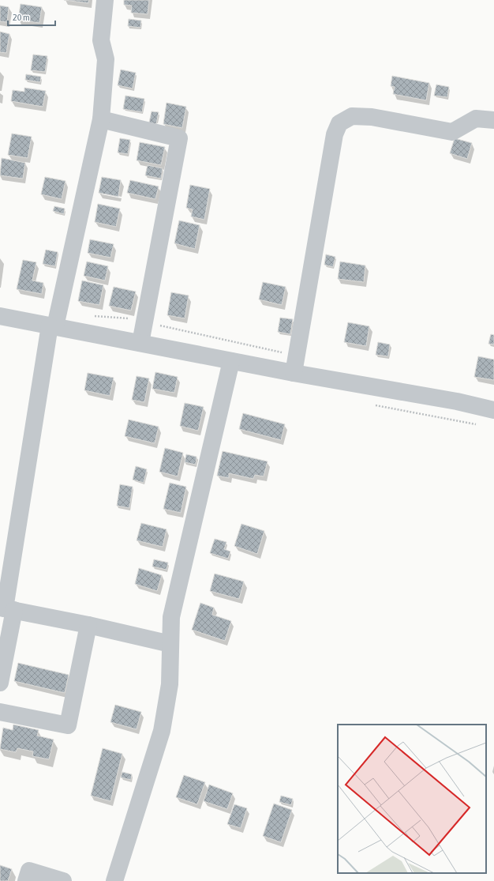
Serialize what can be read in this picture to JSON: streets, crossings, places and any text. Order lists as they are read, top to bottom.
{
  "scale_bar": "20 m"
}
